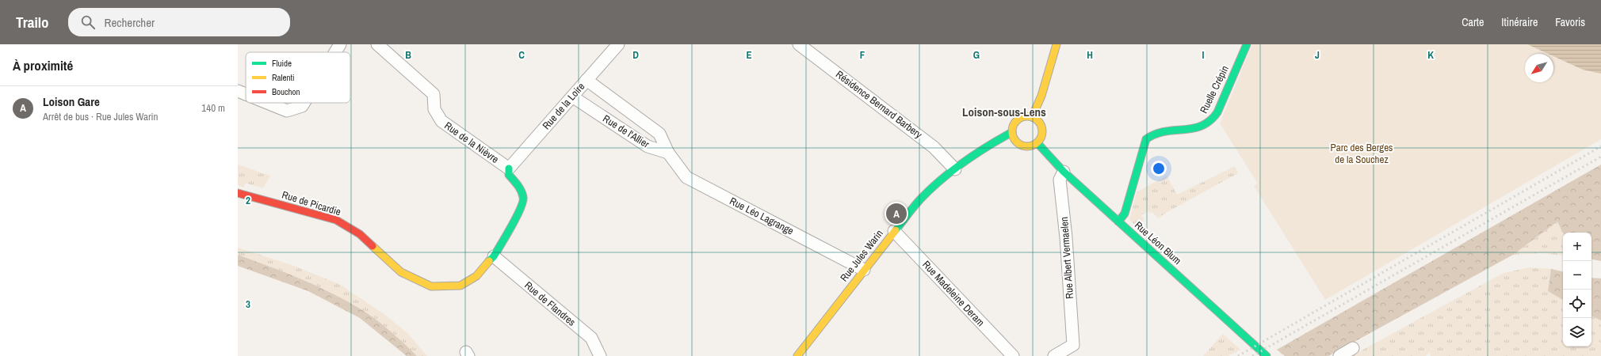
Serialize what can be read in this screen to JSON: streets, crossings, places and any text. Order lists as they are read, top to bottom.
{
  "streets": {
    "street": [
      "Ruelle Crépin",
      "Résidence Bernard Barbery",
      "Rue de la Loire",
      "Rue de l'Allier",
      "Rue de la Nièvre",
      "Rue de Picardie",
      "Rue Léo Lagrange",
      "Rue Léon Blum",
      "Rue Jules Warin",
      "Rue Albert Vermaelen",
      "Rue Madeleine Deram",
      "Rue de Flandres"
    ]
  },
  "crossings": [
    ["Ruelle Crépin", "Rue Léon Blum"],
    ["Résidence Bernard Barbery", "Rue Jules Warin"],
    ["Rue de la Loire", "Rue de l'Allier"],
    ["Rue de la Loire", "Rue de la Nièvre"],
    ["Rue de la Loire", "Rue de Picardie"],
    ["Rue de l'Allier", "Rue Léo Lagrange"],
    ["Rue de la Nièvre", "Rue de Picardie"],
    ["Rue de Picardie", "Rue de Flandres"],
    ["Rue Léo Lagrange", "Rue Jules Warin"],
    ["Rue Léon Blum", "Rue Jules Warin"],
    ["Rue Léon Blum", "Rue Albert Vermaelen"],
    ["Rue Jules Warin", "Rue Madeleine Deram"]
  ],
  "districts": ["Loison-sous-Lens"],
  "parks": ["Parc des Berges de la Souchez"],
  "legend": ["Fluide", "Ralenti", "Bouchon"],
  "north": "bottom left",
  "page": {
    "header": "Trailo",
    "search": "Rechercher",
    "nav": ["Carte", "Itinéraire", "Favoris"],
    "heading": "À proximité",
    "list": [
      {
        "mark": "A",
        "name": "Loison Gare",
        "note": "Arrêt de bus · Rue Jules Warin",
        "value": "140 m"
      }
    ],
    "pins": "A",
    "map_buttons": ["+", "−"]
  },
  "grid": {
    "columns": [
      "B",
      "C",
      "D",
      "E",
      "F",
      "G",
      "H",
      "I",
      "J",
      "K"
    ],
    "rows": ["2", "3"]
  }
}
